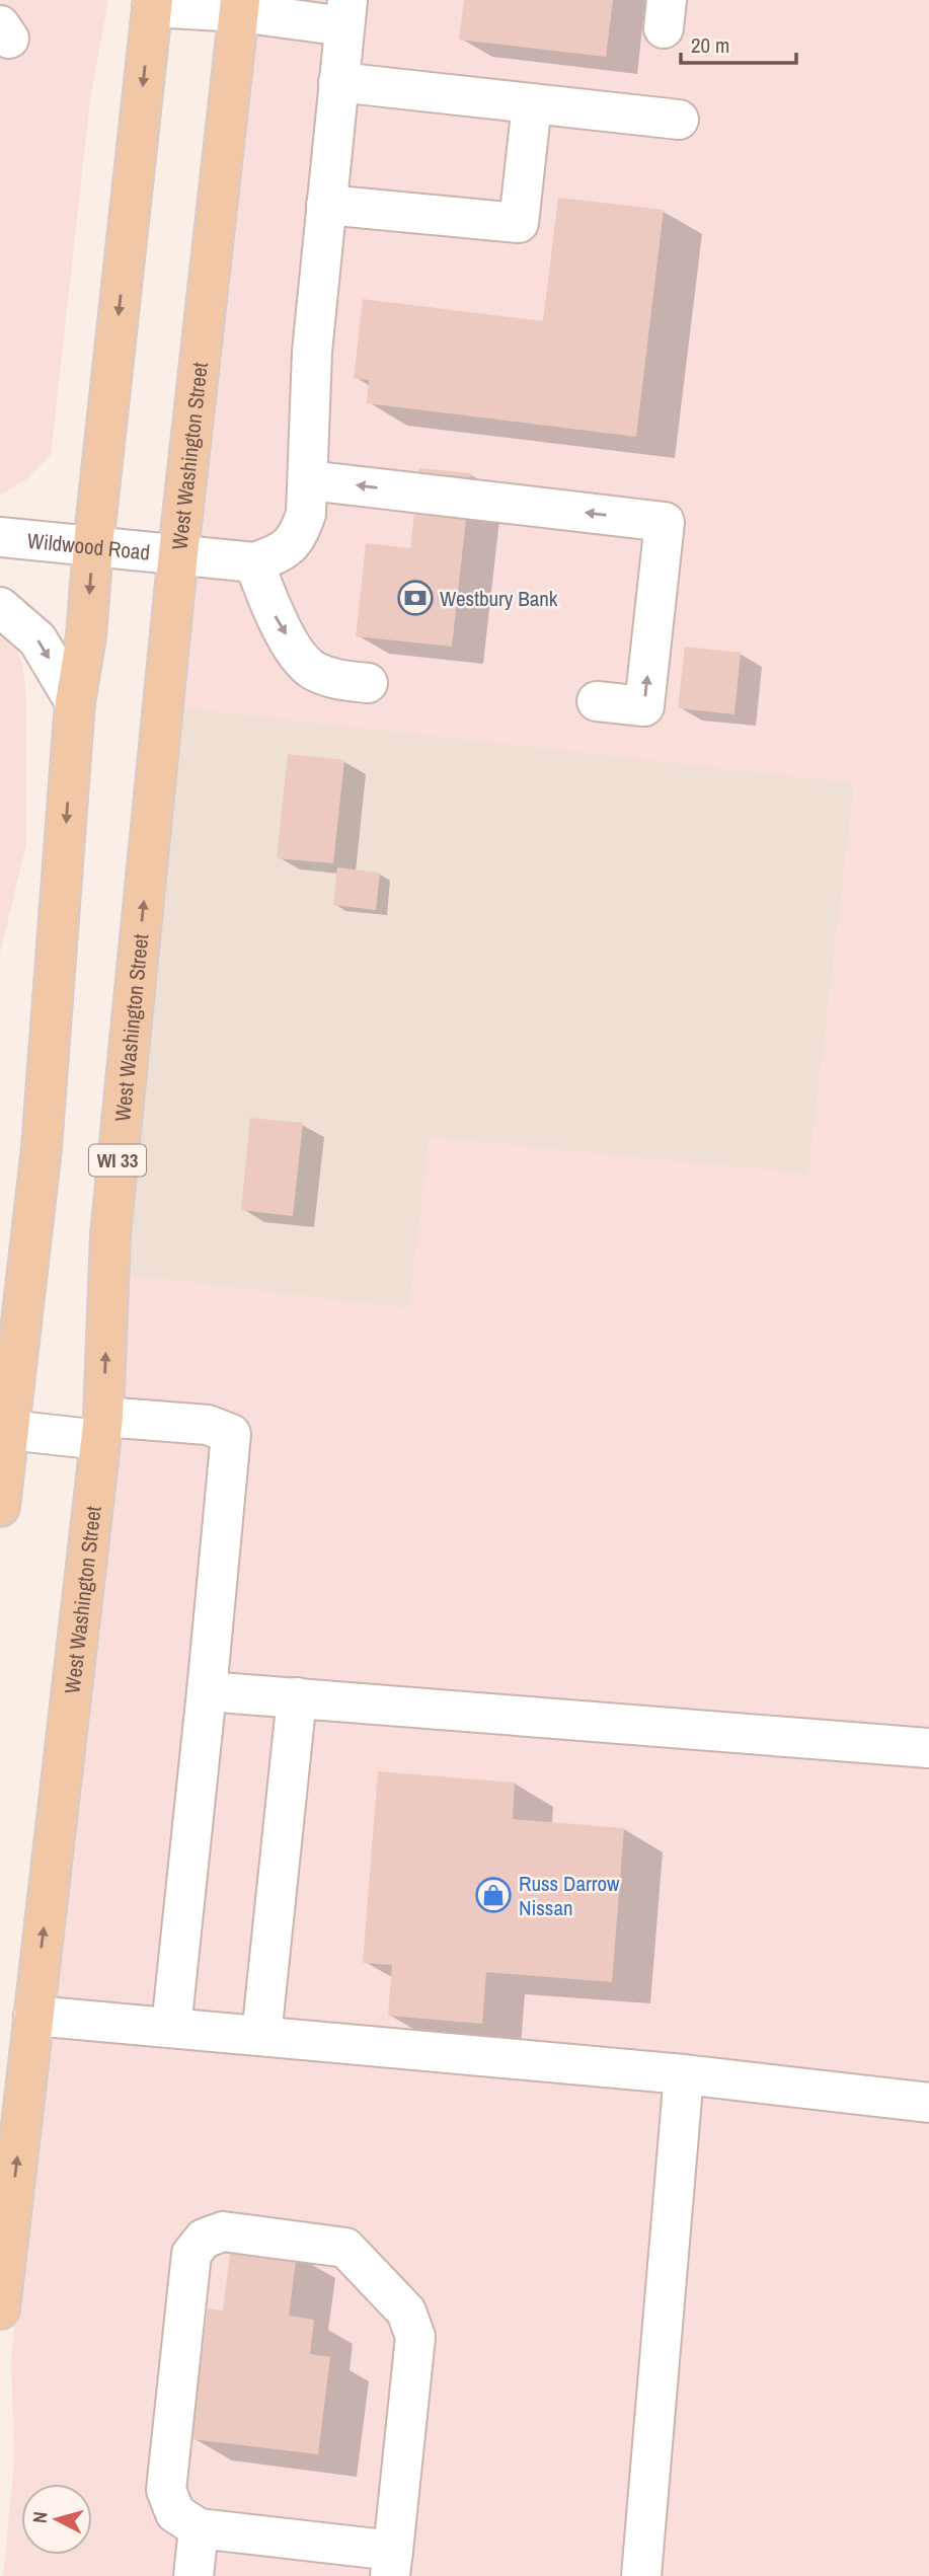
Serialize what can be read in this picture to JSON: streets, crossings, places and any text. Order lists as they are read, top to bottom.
{
  "streets": {
    "main road": ["West Washington Street", "WI 33"],
    "street": ["Wildwood Road"]
  },
  "crossings": [
    ["West Washington Street", "Wildwood Road"]
  ],
  "places": {
    "bank": ["Westbury Bank"],
    "shop": ["Russ Darrow Nissan"]
  },
  "scale_bar": "20 m",
  "north": "left"
}
